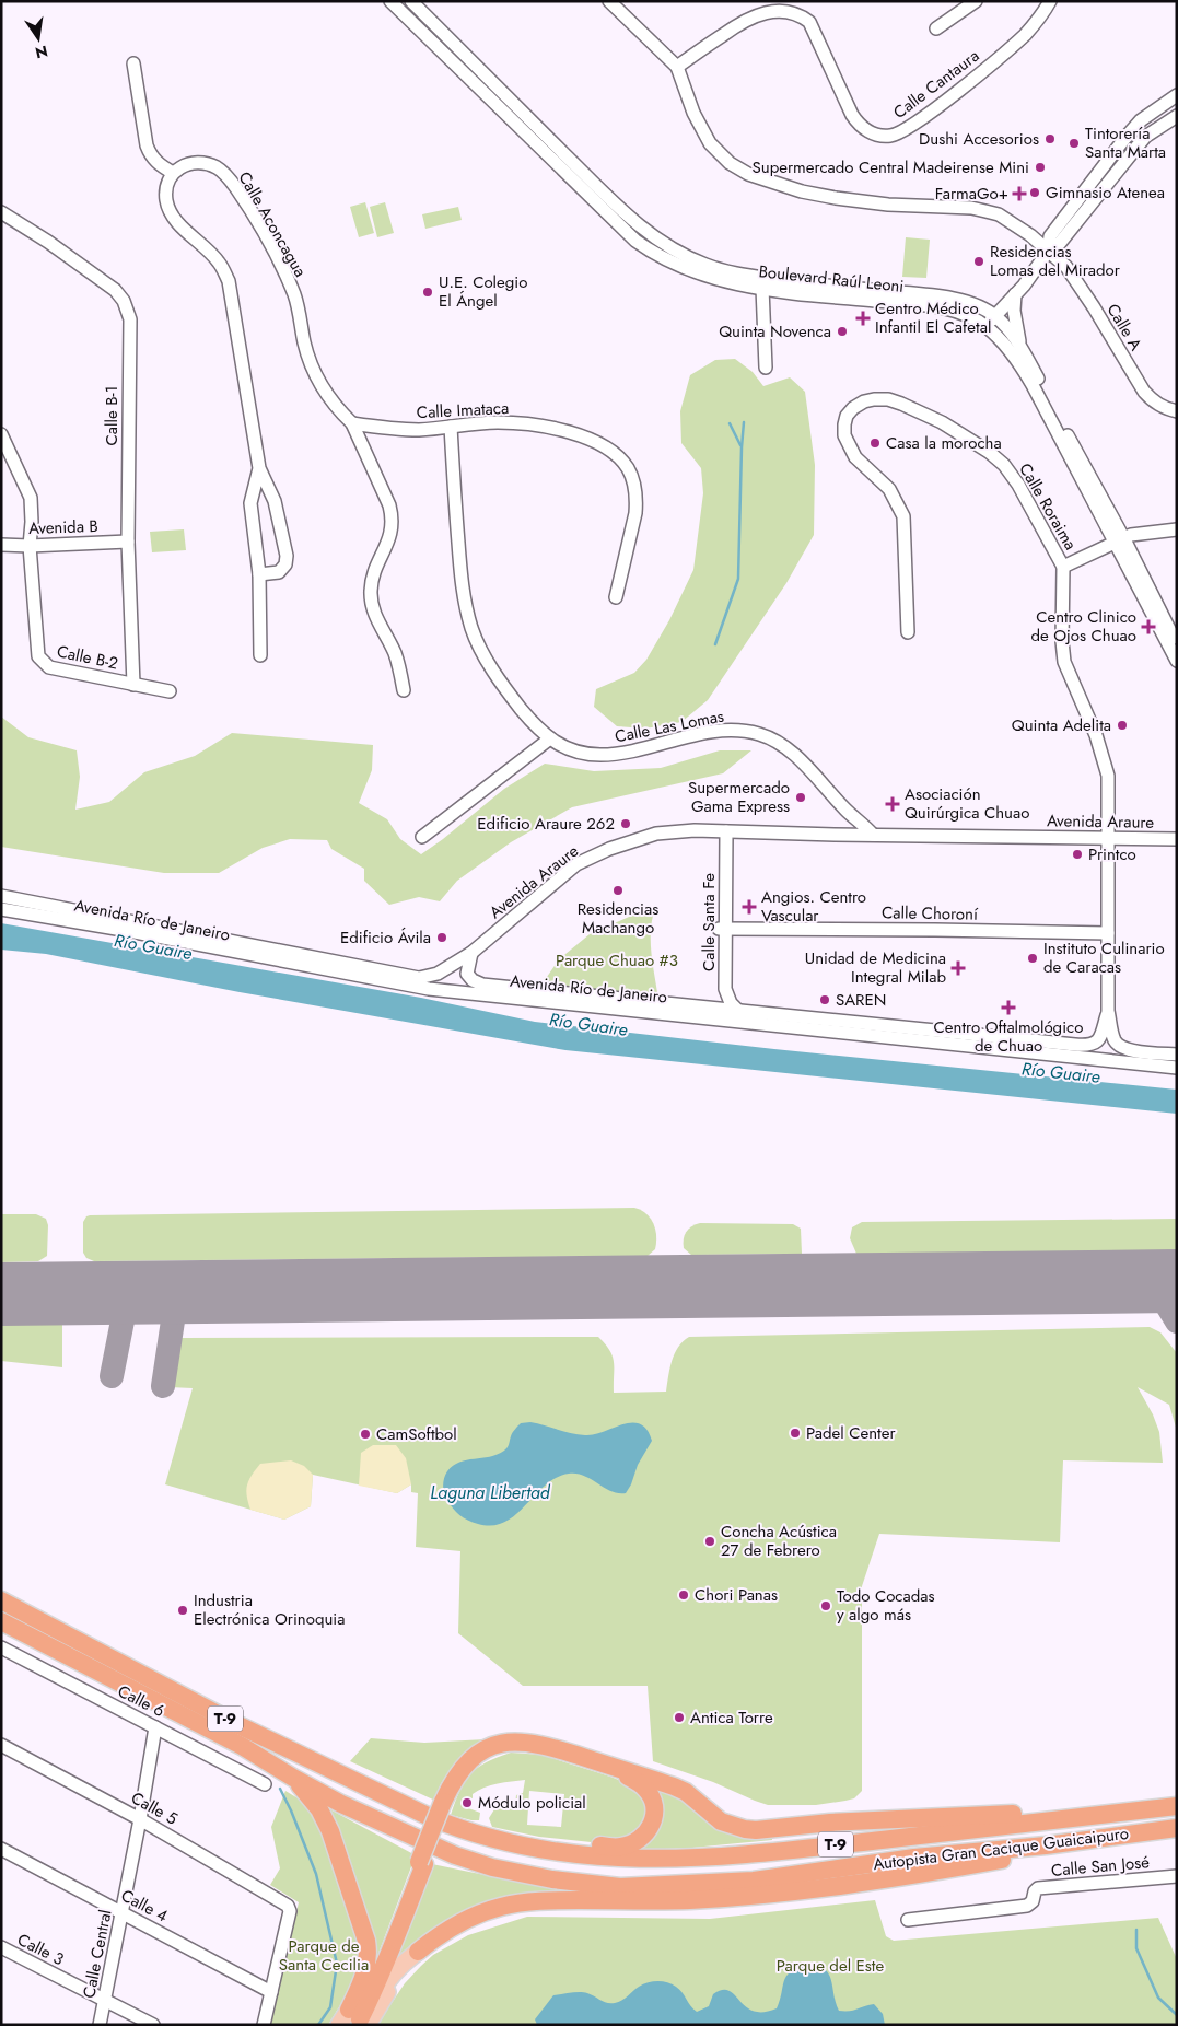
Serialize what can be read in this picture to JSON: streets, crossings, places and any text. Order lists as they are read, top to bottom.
{
  "streets": {
    "highway": ["T-9", "Autopista Gran Cacique Guaicaipuro"],
    "street": [
      "Calle Cantaura",
      "Calle Aconcagua",
      "Boulevard Raúl Leoni",
      "Calle A",
      "Calle Imataca",
      "Calle B-1",
      "Calle Roraima",
      "Avenida B",
      "Calle B-2",
      "Calle Las Lomas",
      "Avenida Araure",
      "Calle Choroní",
      "Avenida Río de Janeiro",
      "Calle Santa Fe",
      "Calle 6",
      "Calle 5",
      "Calle San José",
      "Calle 4",
      "Calle 3",
      "Calle Central"
    ]
  },
  "crossings": [
    ["Calle Cantaura", "Calle A"],
    ["Calle Aconcagua", "Calle Imataca"],
    ["Calle Imataca", "Calle Las Lomas"],
    ["Calle B-1", "Avenida B"],
    ["Calle B-1", "Calle B-2"],
    ["Calle Roraima", "Avenida Araure"],
    ["Calle Roraima", "Calle Choroní"],
    ["Calle Roraima", "Avenida Río de Janeiro"],
    ["Avenida B", "Calle B-2"],
    ["Calle Las Lomas", "Avenida Araure"],
    ["Avenida Araure", "Avenida Río de Janeiro"],
    ["Avenida Araure", "Calle Santa Fe"],
    ["Calle Choroní", "Calle Santa Fe"],
    ["Avenida Río de Janeiro", "Calle Santa Fe"],
    ["Calle 6", "Calle Central"],
    ["Calle 5", "Calle 4"],
    ["Calle 5", "Calle Central"],
    ["Calle 4", "Calle Central"],
    ["Calle 3", "Calle Central"]
  ],
  "water": ["Río Guaire", "Laguna Libertad"],
  "parks": ["Parque Chuao #3", "Parque de Santa Cecilia", "Parque del Este"],
  "places": {
    "other": [
      "Dushi Accesorios",
      "Tintorería Santa Marta",
      "Supermercado Central Madeirense Mini",
      "Gimnasio Atenea",
      "Residencias Lomas del Mirador",
      "U.E. Colegio El Ángel",
      "Quinta Novenca",
      "Casa la morocha",
      "Quinta Adelita",
      "Supermercado Gama Express",
      "Edificio Araure 262",
      "Printco",
      "Residencias Machango",
      "Edificio Ávila",
      "Instituto Culinario de Caracas",
      "SAREN",
      "Padel Center",
      "CamSoftbol",
      "Concha Acústica 27 de Febrero",
      "Chori Panas",
      "Todo Cocadas y algo más",
      "Industria Electrónica Orinoquia",
      "Antica Torre",
      "Módulo policial"
    ],
    "health": [
      "FarmaGo+",
      "Centro Médico Infantil El Cafetal",
      "Centro Clinico de Ojos Chuao",
      "Asociación Quirúrgica Chuao",
      "Angios. Centro Vascular",
      "Unidad de Medicina Integral Milab",
      "Centro Oftalmológico de Chuao"
    ]
  },
  "north": "bottom"
}
